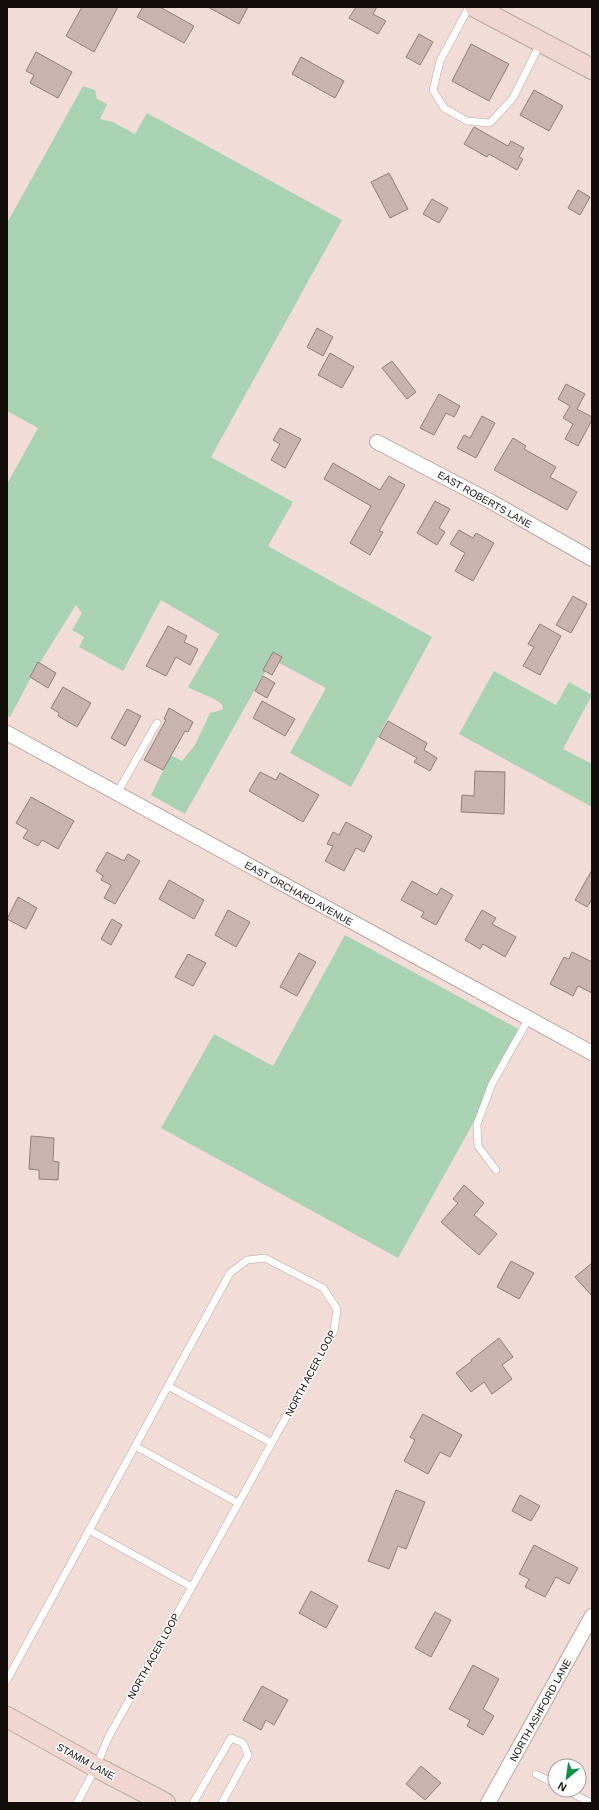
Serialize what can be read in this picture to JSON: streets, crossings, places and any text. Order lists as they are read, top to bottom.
{
  "streets": {
    "street": [
      "EAST ROBERTS LANE",
      "EAST ORCHARD AVENUE",
      "NORTH ASHFORD LANE",
      "STAMM LANE"
    ],
    "lane": ["NORTH ACER LOOP"]
  },
  "crossings": [
    ["NORTH ACER LOOP", "STAMM LANE"]
  ],
  "north": "bottom left"
}
